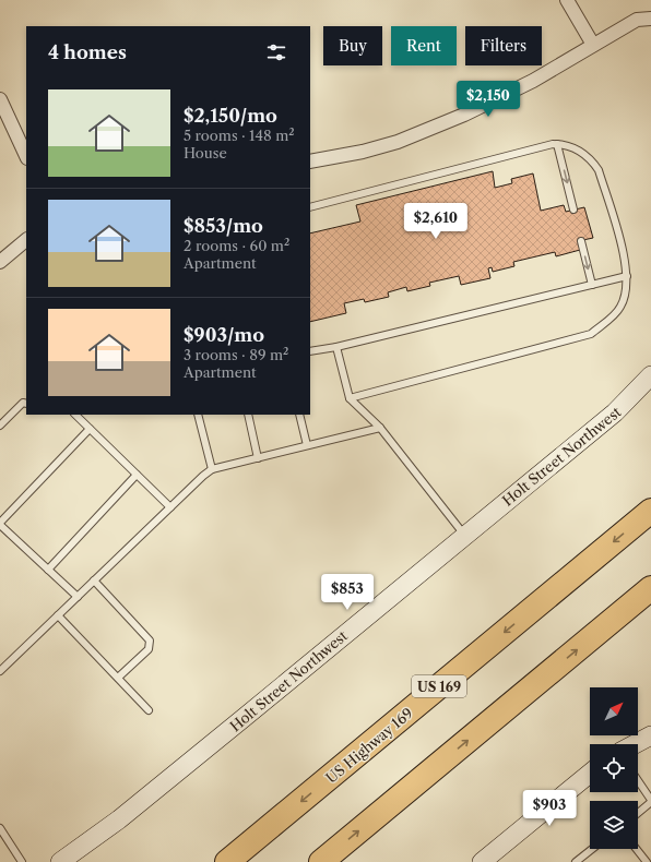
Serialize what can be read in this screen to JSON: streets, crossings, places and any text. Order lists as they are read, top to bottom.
{
  "streets": {
    "highway": ["US 169", "US Highway 169"],
    "street": ["Holt Street Northwest"]
  },
  "north": "top right",
  "page": {
    "chip": ["Buy", "Rent", "Filters"],
    "heading": "4 homes",
    "list": [
      {
        "name": "$2,150/mo",
        "note": "5 rooms · 148 m² · House"
      },
      {
        "name": "$853/mo",
        "note": "2 rooms · 60 m² · Apartment"
      },
      {
        "name": "$903/mo",
        "note": "3 rooms · 89 m² · Apartment"
      }
    ],
    "price": [
      "$2,150",
      "$2,610",
      "$853",
      "$903"
    ]
  }
}
